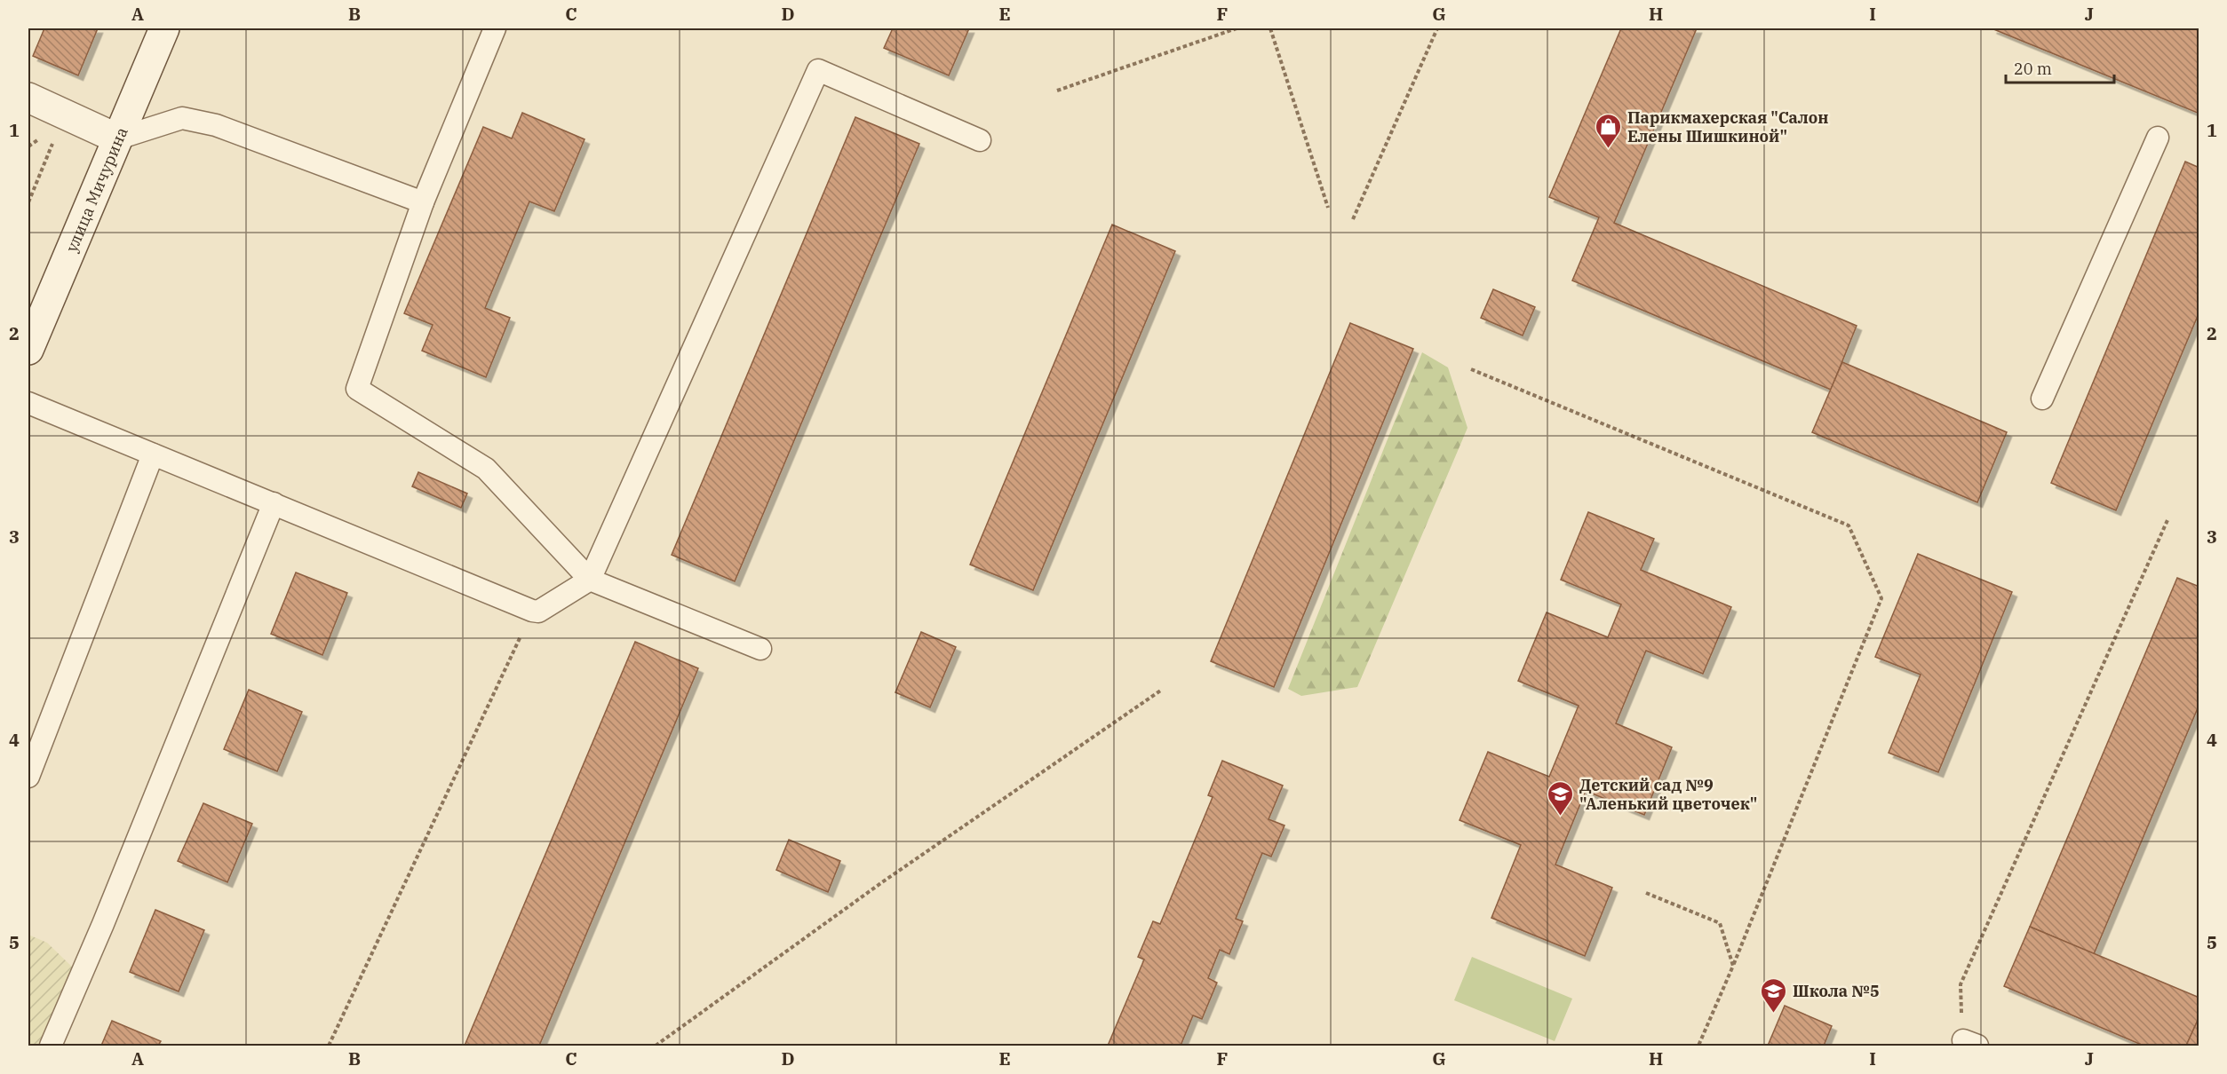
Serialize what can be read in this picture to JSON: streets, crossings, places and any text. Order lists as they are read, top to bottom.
{
  "streets": {
    "street": ["улица Мичурина"]
  },
  "places": {
    "shop": ["Парикмахерская \"Салон Елены Шишкиной\""],
    "school or university": ["Детский сад №9 \"Аленький цветочек\"", "Школа №5"]
  },
  "scale_bar": "20 m",
  "grid": {
    "columns": [
      "A",
      "B",
      "C",
      "D",
      "E",
      "F",
      "G",
      "H",
      "I",
      "J"
    ],
    "rows": [
      "1",
      "2",
      "3",
      "4",
      "5"
    ]
  }
}
